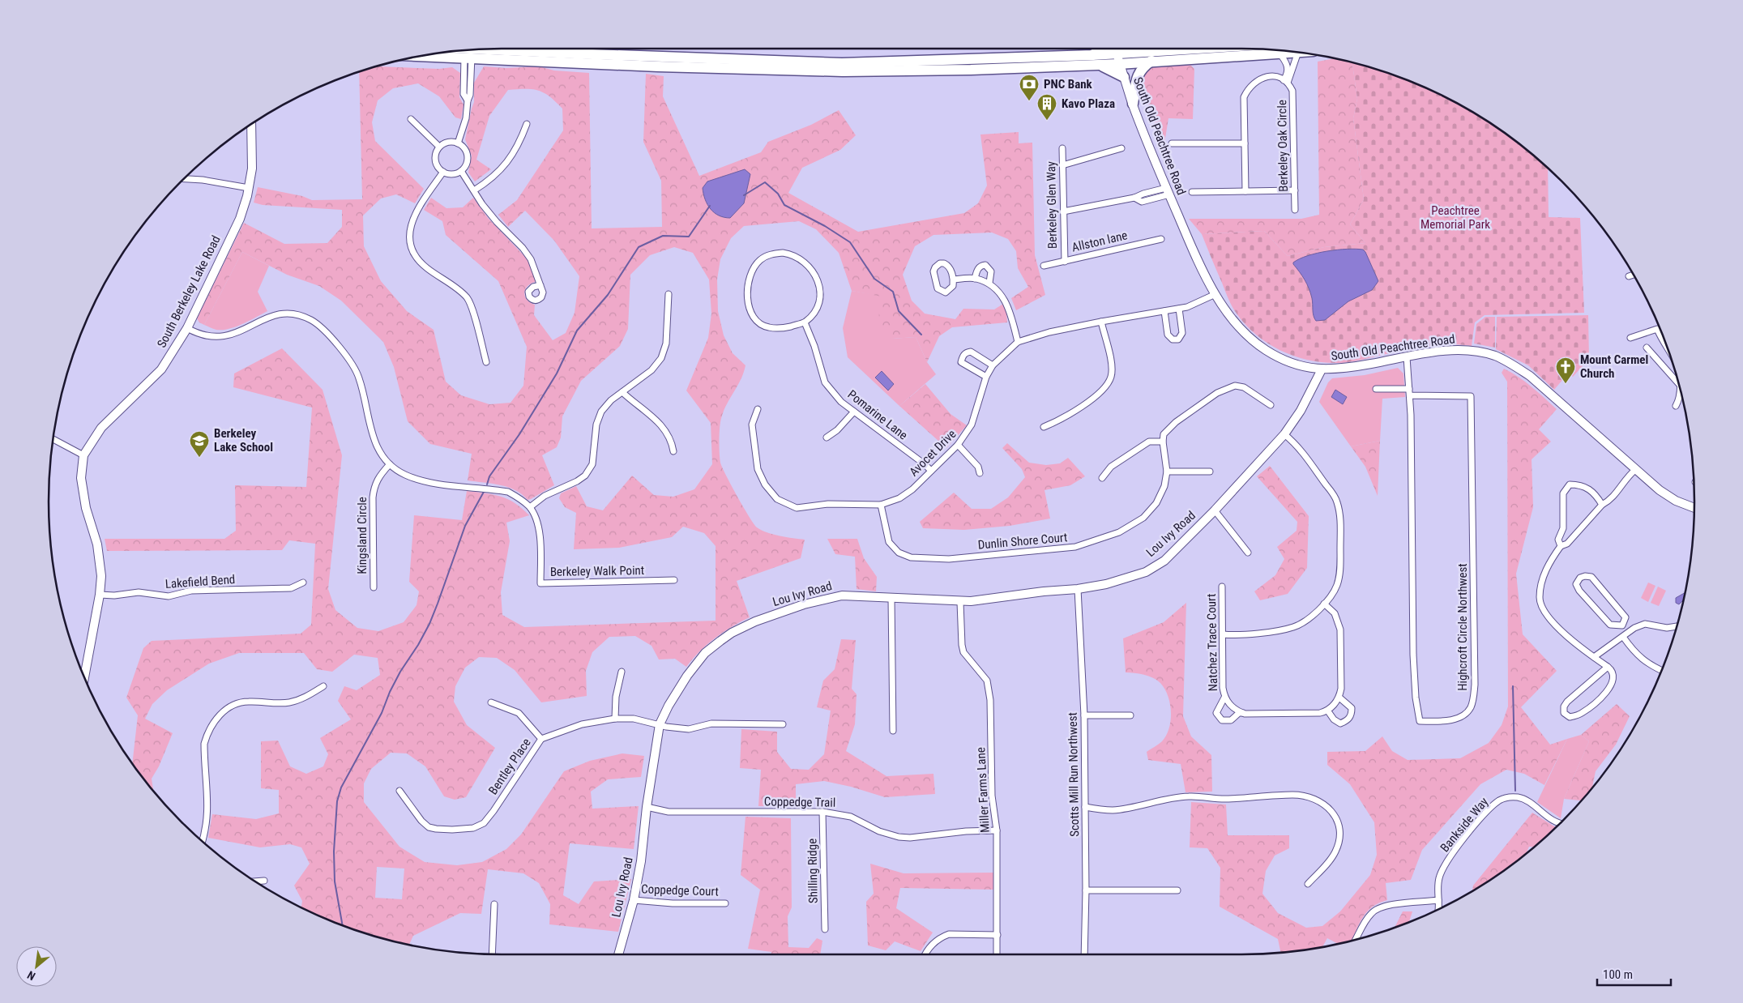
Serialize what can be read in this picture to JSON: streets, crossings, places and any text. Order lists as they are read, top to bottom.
{
  "streets": {
    "street": [
      "South Old Peachtree Road",
      "Berkeley Oak Circle",
      "Berkeley Glen Way",
      "Allston lane",
      "South Berkeley Lake Road",
      "Pomarine Lane",
      "Avocet Drive",
      "Lou Ivy Road",
      "Kingsland Circle",
      "Dunlin Shore Court",
      "Berkeley Walk Point",
      "Lakefield Bend",
      "Highcroft Circle Northwest",
      "Natchez Trace Court",
      "Bentley Place",
      "Scotts Mill Run Northwest",
      "Miller Farms Lane",
      "Coppedge Trail",
      "Bankside Way",
      "Shilling Ridge",
      "Coppedge Court"
    ]
  },
  "crossings": [
    ["South Old Peachtree Road", "Avocet Drive"],
    ["South Old Peachtree Road", "Lou Ivy Road"],
    ["South Old Peachtree Road", "Highcroft Circle Northwest"],
    ["Berkeley Glen Way", "Allston lane"],
    ["South Berkeley Lake Road", "Berkeley Walk Point"],
    ["South Berkeley Lake Road", "Lakefield Bend"],
    ["Pomarine Lane", "Avocet Drive"],
    ["Avocet Drive", "Dunlin Shore Court"],
    ["Lou Ivy Road", "Bentley Place"],
    ["Lou Ivy Road", "Scotts Mill Run Northwest"],
    ["Lou Ivy Road", "Miller Farms Lane"],
    ["Lou Ivy Road", "Coppedge Trail"],
    ["Lou Ivy Road", "Coppedge Court"],
    ["Kingsland Circle", "Berkeley Walk Point"],
    ["Miller Farms Lane", "Coppedge Trail"],
    ["Coppedge Trail", "Shilling Ridge"]
  ],
  "parks": ["Peachtree Memorial Park"],
  "places": {
    "bank": ["PNC Bank"],
    "building": ["Kavo Plaza"],
    "church": ["Mount Carmel Church"],
    "school or university": ["Berkeley Lake School"]
  },
  "scale_bar": "100 m",
  "north": "bottom left"
}
